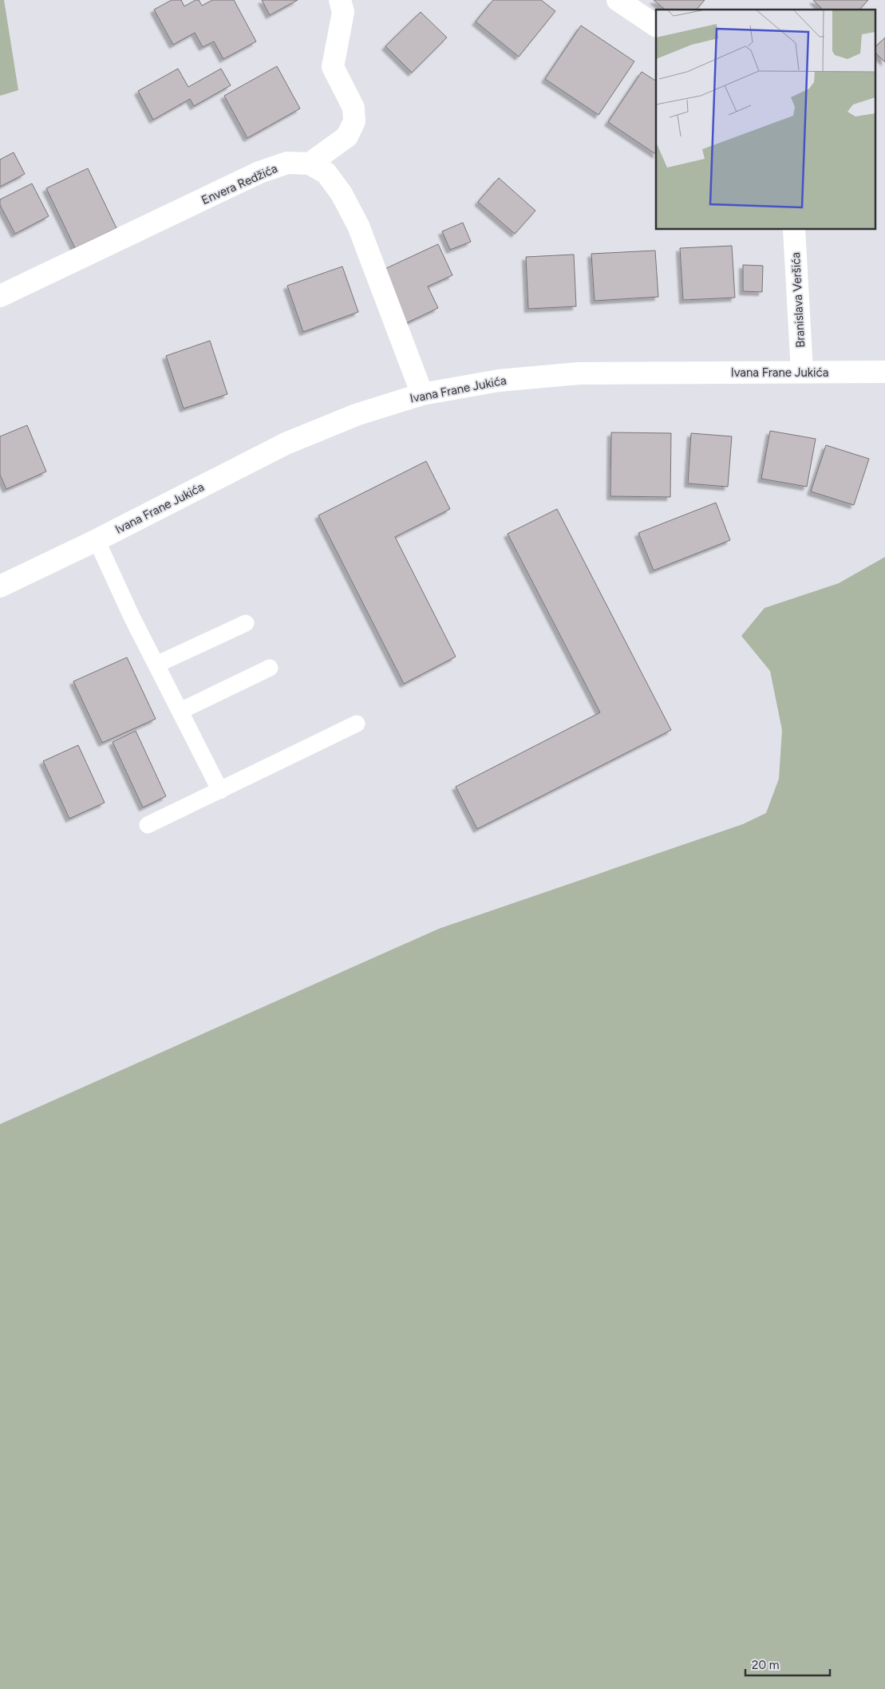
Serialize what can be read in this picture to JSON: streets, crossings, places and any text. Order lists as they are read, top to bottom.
{
  "streets": {
    "street": ["Envera Redžića", "Branislava Veršića", "Ivana Frane Jukića"]
  },
  "crossings": [
    ["Envera Redžića", "Ivana Frane Jukića"],
    ["Branislava Veršića", "Ivana Frane Jukića"]
  ],
  "scale_bar": "20 m"
}
